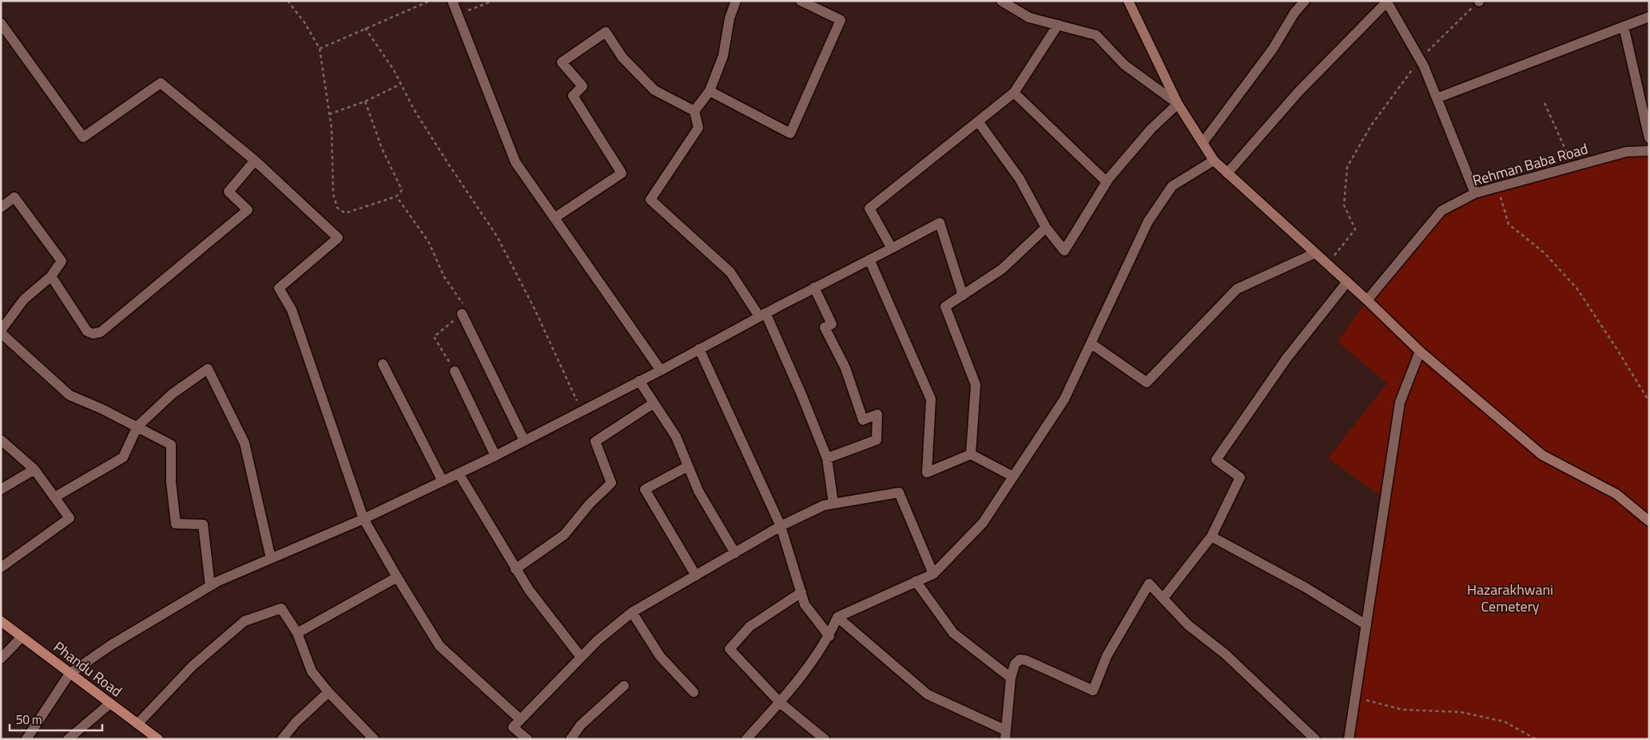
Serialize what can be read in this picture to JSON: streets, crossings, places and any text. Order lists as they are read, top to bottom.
{
  "streets": {
    "main road": ["Phandu Road"],
    "street": ["Rehman Baba Road"]
  },
  "parks": ["Hazarakhwani Cemetery"],
  "scale_bar": "50 m"
}
